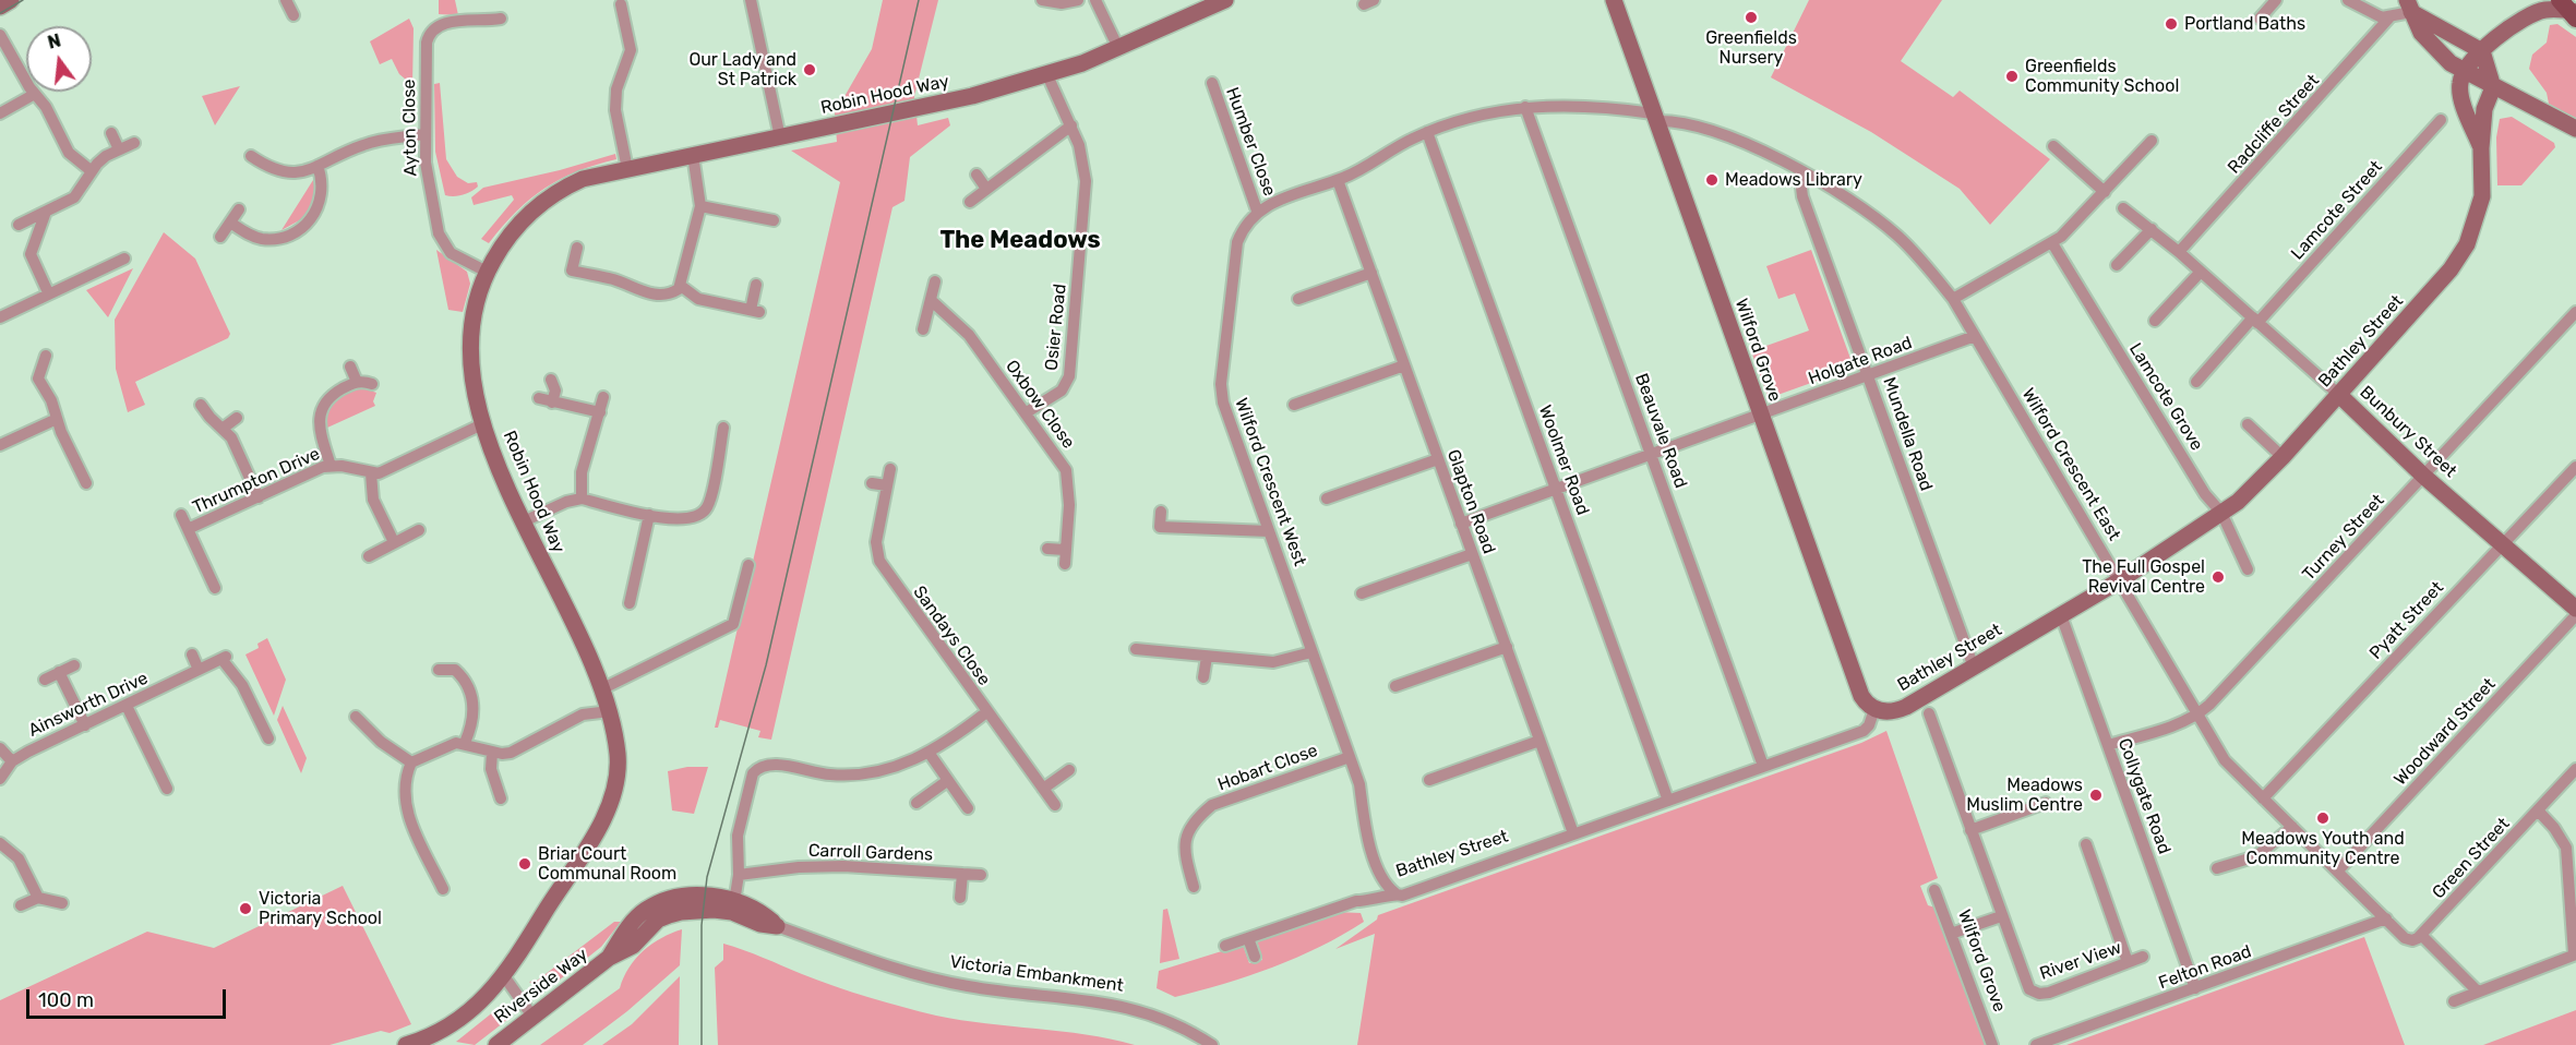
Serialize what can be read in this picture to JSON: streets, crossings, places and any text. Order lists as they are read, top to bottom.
{
  "streets": {
    "street": [
      "Robin Hood Way",
      "Radcliffe Street",
      "Ayton Close",
      "Humber Close",
      "Lamcote Street",
      "Osier Road",
      "Bathley Street",
      "Wilford Grove",
      "Holgate Road",
      "Lamcote Grove",
      "Oxbow Close",
      "Beauvale Road",
      "Bunbury Street",
      "Mundella Road",
      "Woolmer Road",
      "Wilford Crescent East",
      "Thrumpton Drive",
      "Wilford Crescent West",
      "Glapton Road",
      "Turney Street",
      "Pyatt Street",
      "Sandays Close",
      "Ainsworth Drive",
      "Woodward Street",
      "Hobart Close",
      "Collygate Road",
      "Carroll Gardens",
      "Green Street",
      "River View",
      "Felton Road",
      "Victoria Embankment",
      "Riverside Way"
    ]
  },
  "crossings": [
    ["Robin Hood Way", "Ayton Close"],
    ["Robin Hood Way", "Osier Road"],
    ["Radcliffe Street", "Bunbury Street"],
    ["Humber Close", "Wilford Crescent West"],
    ["Lamcote Street", "Bunbury Street"],
    ["Osier Road", "Oxbow Close"],
    ["Bathley Street", "Wilford Grove"],
    ["Bathley Street", "Lamcote Grove"],
    ["Bathley Street", "Beauvale Road"],
    ["Bathley Street", "Bunbury Street"],
    ["Bathley Street", "Mundella Road"],
    ["Bathley Street", "Woolmer Road"],
    ["Bathley Street", "Wilford Crescent East"],
    ["Bathley Street", "Wilford Crescent West"],
    ["Bathley Street", "Glapton Road"],
    ["Bathley Street", "Collygate Road"],
    ["Wilford Grove", "Holgate Road"],
    ["Wilford Grove", "Wilford Crescent East"],
    ["Holgate Road", "Beauvale Road"],
    ["Holgate Road", "Mundella Road"],
    ["Holgate Road", "Woolmer Road"],
    ["Holgate Road", "Wilford Crescent East"],
    ["Holgate Road", "Glapton Road"],
    ["Bunbury Street", "Turney Street"],
    ["Bunbury Street", "Pyatt Street"],
    ["Mundella Road", "Wilford Crescent East"],
    ["Wilford Crescent East", "Turney Street"],
    ["Wilford Crescent East", "Pyatt Street"],
    ["Wilford Crescent East", "Woodward Street"],
    ["Wilford Crescent East", "Felton Road"],
    ["Wilford Crescent West", "Hobart Close"],
    ["Turney Street", "Collygate Road"],
    ["Collygate Road", "Felton Road"],
    ["Victoria Embankment", "Riverside Way"]
  ],
  "districts": ["The Meadows"],
  "places": [
    "Greenfields Nursery",
    "Portland Baths",
    "Our Lady and St Patrick",
    "Greenfields Community School",
    "Meadows Library",
    "The Full Gospel Revival Centre",
    "Meadows Muslim Centre",
    "Meadows Youth and Community Centre",
    "Briar Court Communal Room",
    "Victoria Primary School"
  ],
  "scale_bar": "100 m",
  "north": "top"
}
